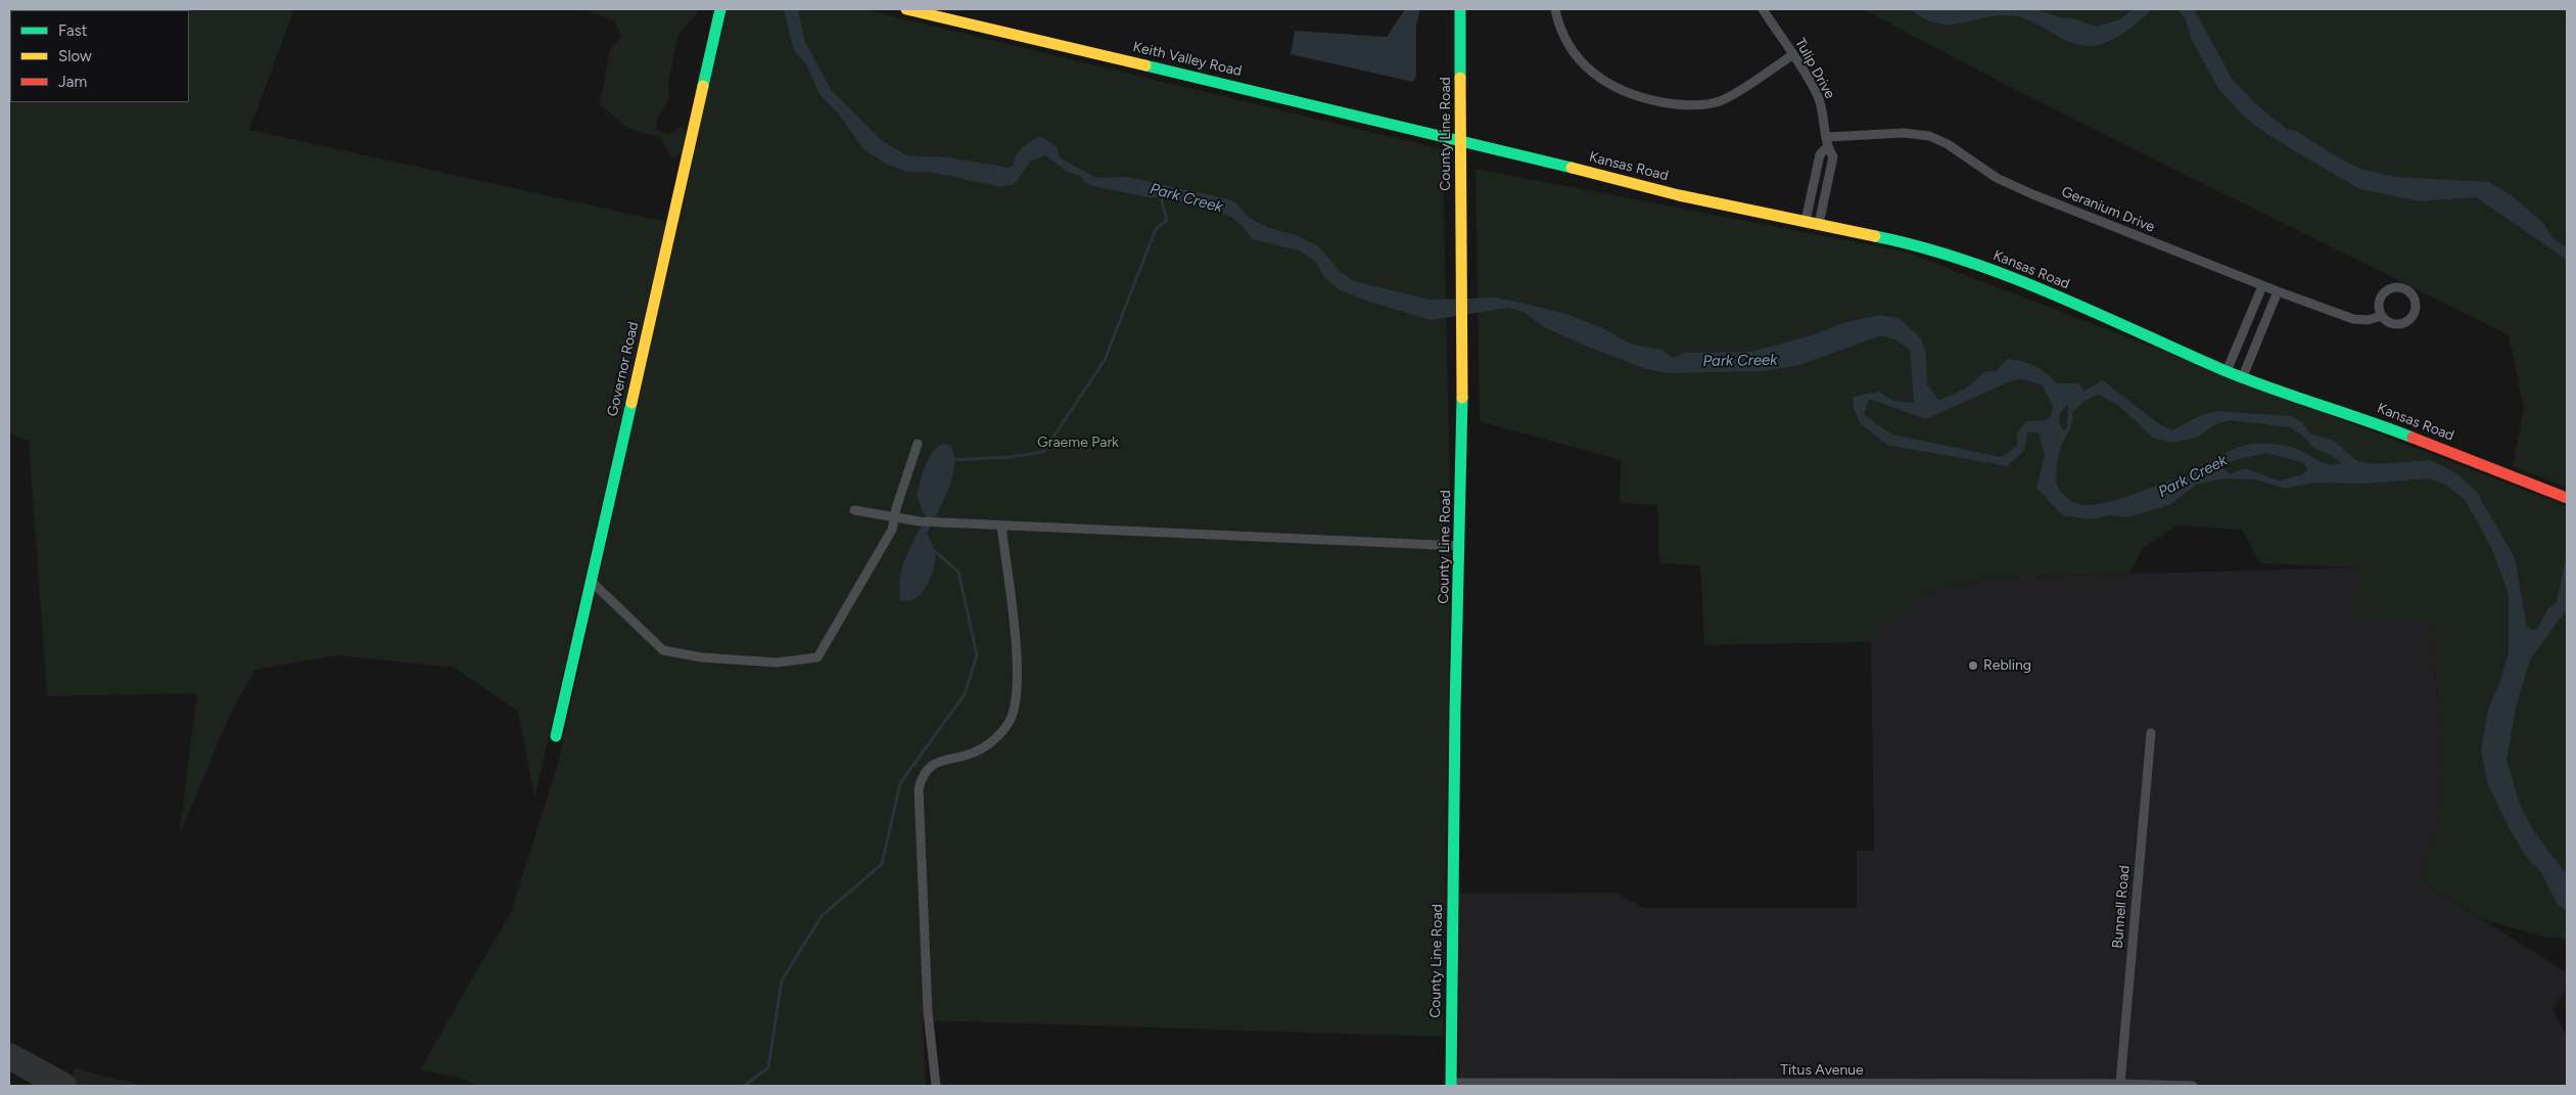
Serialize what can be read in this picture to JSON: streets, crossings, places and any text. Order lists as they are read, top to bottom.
{
  "streets": {
    "street": [
      "Keith Valley Road",
      "Tulip Drive",
      "County Line Road",
      "Kansas Road",
      "Geranium Drive",
      "Governor Road",
      "Bunnell Road",
      "Titus Avenue"
    ]
  },
  "crossings": [
    ["Keith Valley Road", "County Line Road"],
    ["Keith Valley Road", "Kansas Road"],
    ["Tulip Drive", "Kansas Road"],
    ["Tulip Drive", "Geranium Drive"],
    ["County Line Road", "Kansas Road"],
    ["County Line Road", "Titus Avenue"],
    ["Bunnell Road", "Titus Avenue"]
  ],
  "water": ["Park Creek"],
  "parks": ["Graeme Park"],
  "places": ["Rebling"],
  "legend": ["Fast", "Slow", "Jam"]
}
